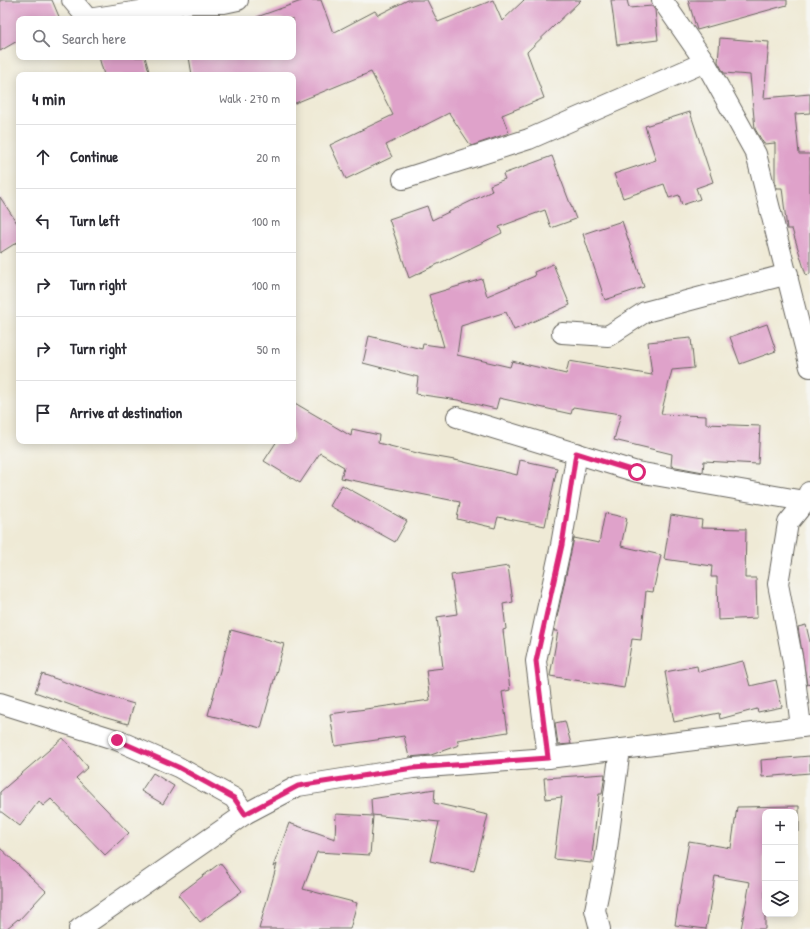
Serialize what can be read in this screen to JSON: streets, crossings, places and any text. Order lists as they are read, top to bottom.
{
  "page": {
    "search": "Search here",
    "heading": ["4 min", "Walk · 270 m"],
    "list": [
      ["Continue", "20 m"],
      ["Turn left", "100 m"],
      ["Turn right", "100 m"],
      ["Turn right", "50 m"],
      "Arrive at destination"
    ],
    "map_buttons": ["+", "−"]
  }
}
